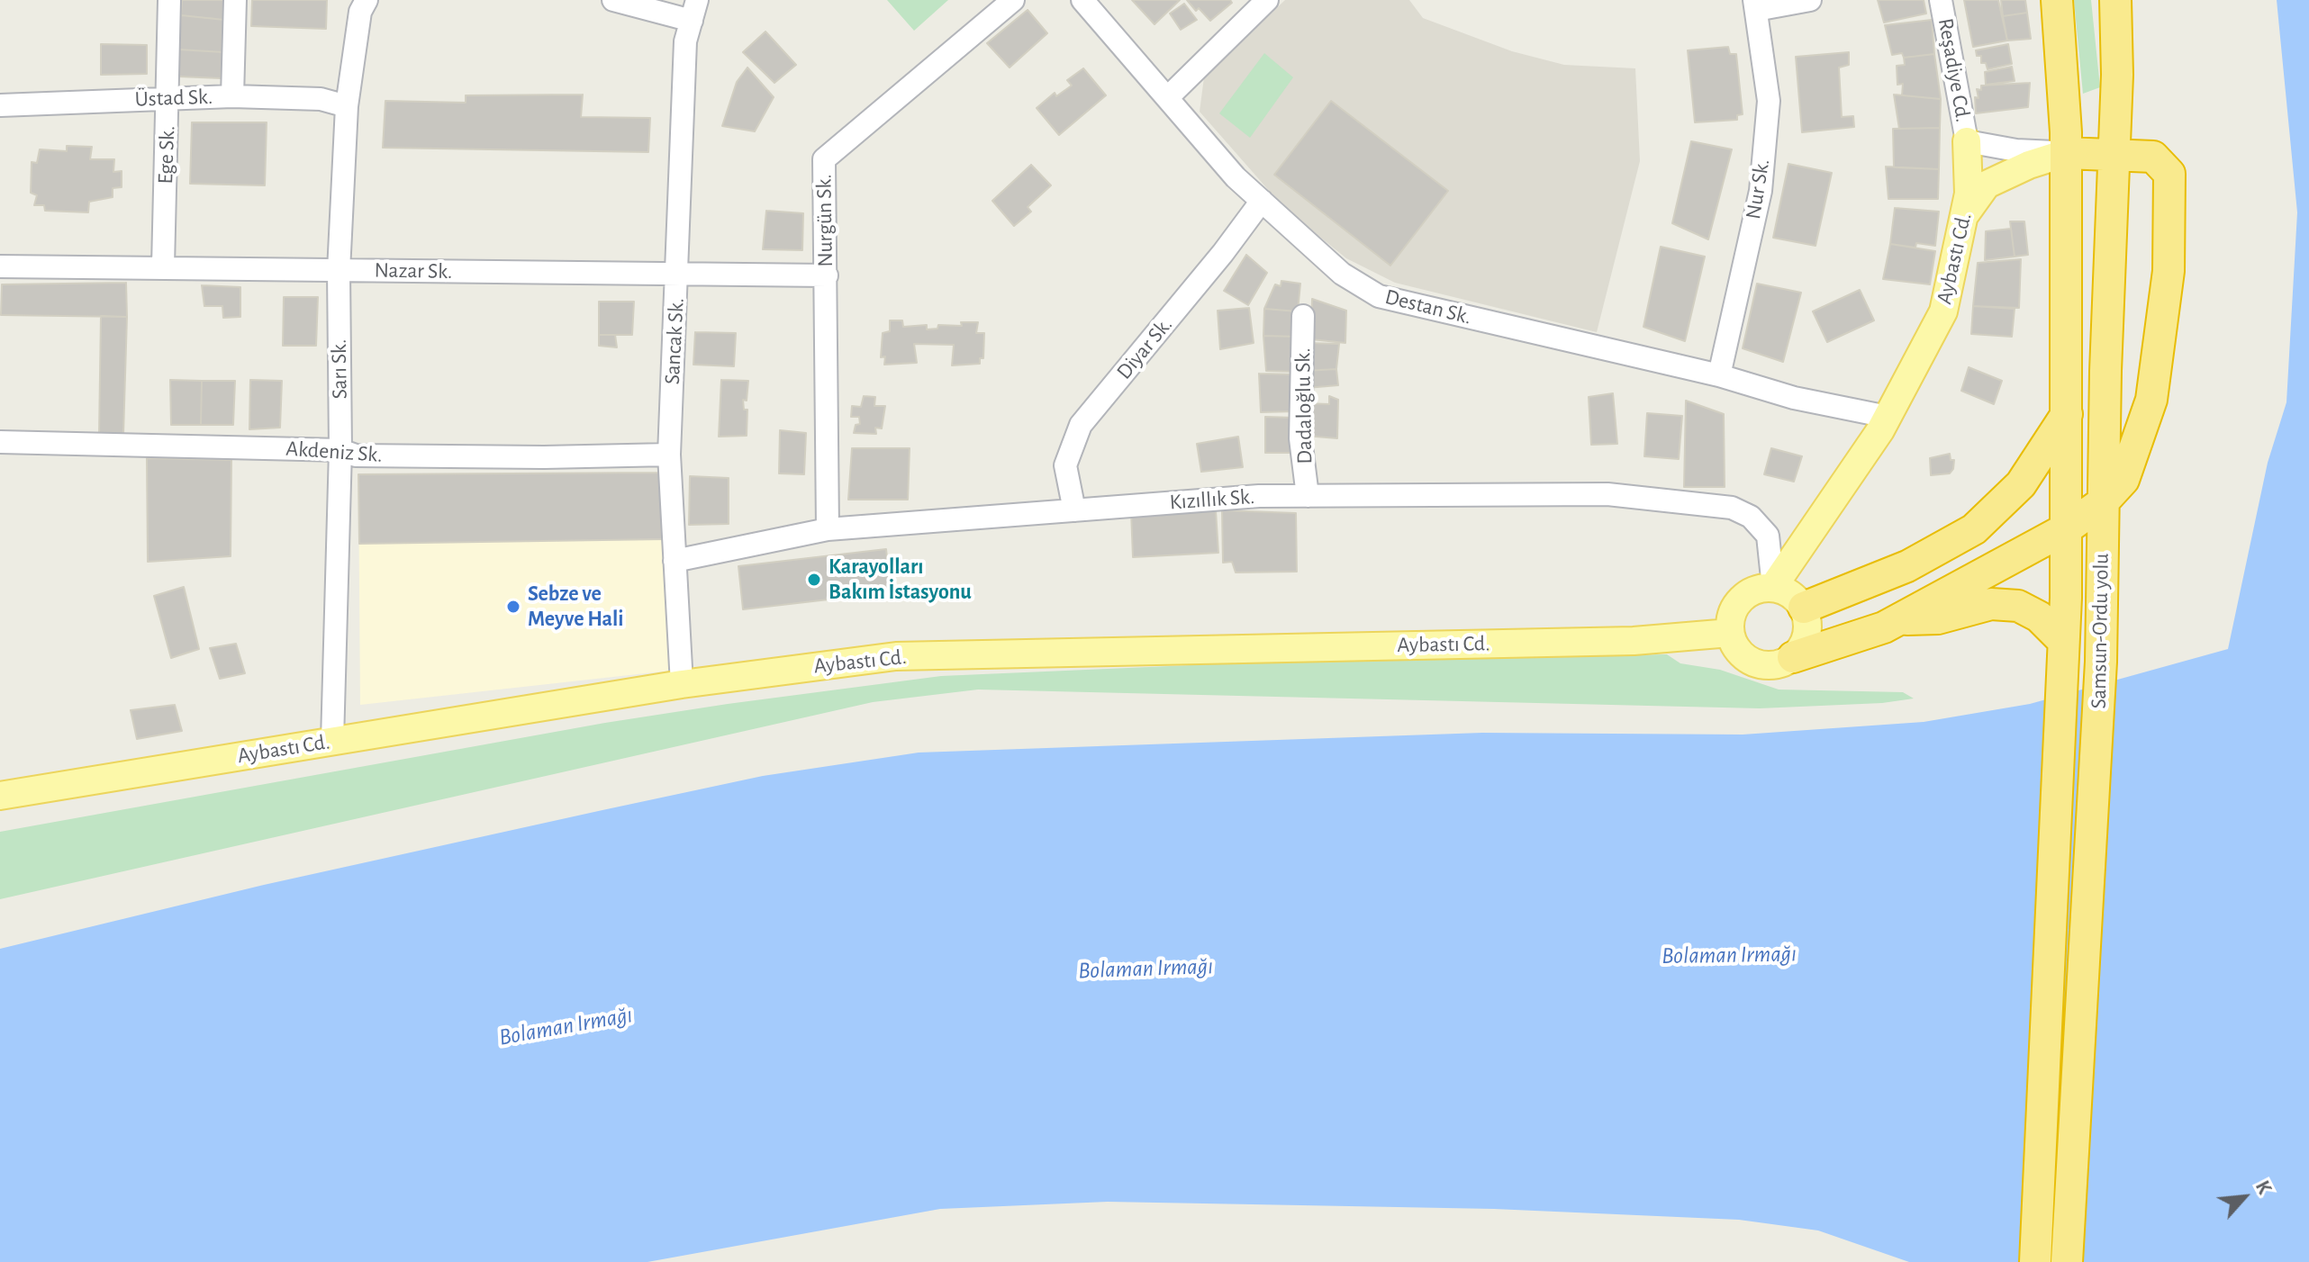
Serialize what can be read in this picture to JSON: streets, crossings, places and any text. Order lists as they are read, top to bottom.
{
  "streets": {
    "highway": ["Samsun-Ordu yolu"],
    "main road": ["Aybastı Cd."],
    "street": [
      "Reşadiye Cd.",
      "Üstad Sk.",
      "Ege Sk.",
      "Nur Sk.",
      "Nurgün Sk.",
      "Nazar Sk.",
      "Destan Sk.",
      "Sancak Sk.",
      "Diyar Sk.",
      "Sarı Sk.",
      "Dadaloğlu Sk.",
      "Akdeniz Sk.",
      "Kızıllık Sk."
    ]
  },
  "crossings": [
    ["Reşadiye Cd.", "Aybastı Cd."],
    ["Üstad Sk.", "Ege Sk."],
    ["Üstad Sk.", "Sarı Sk."],
    ["Ege Sk.", "Nazar Sk."],
    ["Nur Sk.", "Destan Sk."],
    ["Nurgün Sk.", "Nazar Sk."],
    ["Nurgün Sk.", "Kızıllık Sk."],
    ["Aybastı Cd.", "Destan Sk."],
    ["Aybastı Cd.", "Sancak Sk."],
    ["Aybastı Cd.", "Sarı Sk."],
    ["Aybastı Cd.", "Kızıllık Sk."],
    ["Nazar Sk.", "Sancak Sk."],
    ["Nazar Sk.", "Sarı Sk."],
    ["Destan Sk.", "Diyar Sk."],
    ["Sancak Sk.", "Akdeniz Sk."],
    ["Sancak Sk.", "Kızıllık Sk."],
    ["Diyar Sk.", "Kızıllık Sk."],
    ["Sarı Sk.", "Akdeniz Sk."],
    ["Dadaloğlu Sk.", "Kızıllık Sk."]
  ],
  "water": ["Bolaman Irmağı"],
  "places": ["Karayolları Bakım İstasyonu", "Sebze ve Meyve Hali"],
  "north": "top right"
}
